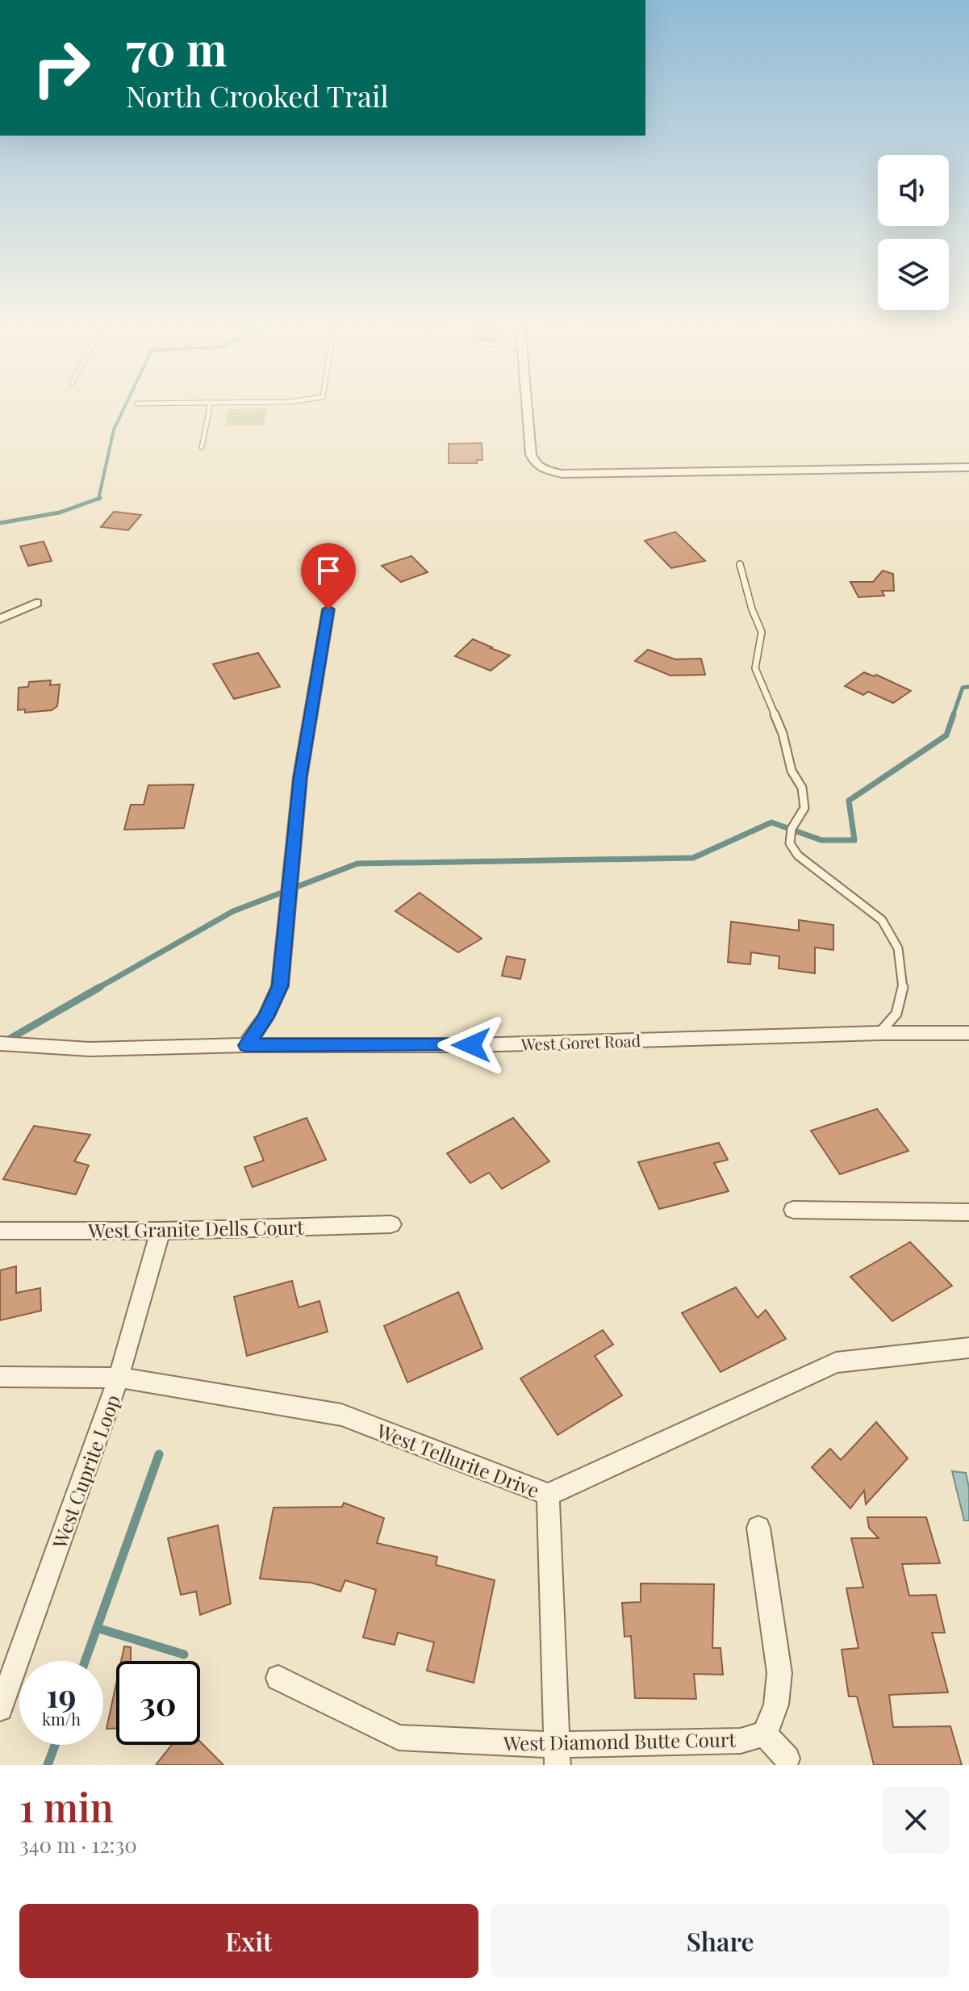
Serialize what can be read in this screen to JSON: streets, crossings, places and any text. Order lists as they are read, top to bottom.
{
  "streets": {
    "street": [
      "West Goret Road",
      "West Granite Dells Court",
      "West Tellurite Drive",
      "West Cuprite Loop",
      "West Diamond Butte Court"
    ]
  },
  "crossings": [
    ["West Granite Dells Court", "West Cuprite Loop"],
    ["West Tellurite Drive", "West Cuprite Loop"]
  ],
  "page": {
    "turn": ["70 m", "North Crooked Trail"],
    "speed": "19 km/h",
    "limit": "30",
    "heading": ["1 min", "340 m · 12:30"],
    "buttons": ["Exit", "Share"]
  }
}
